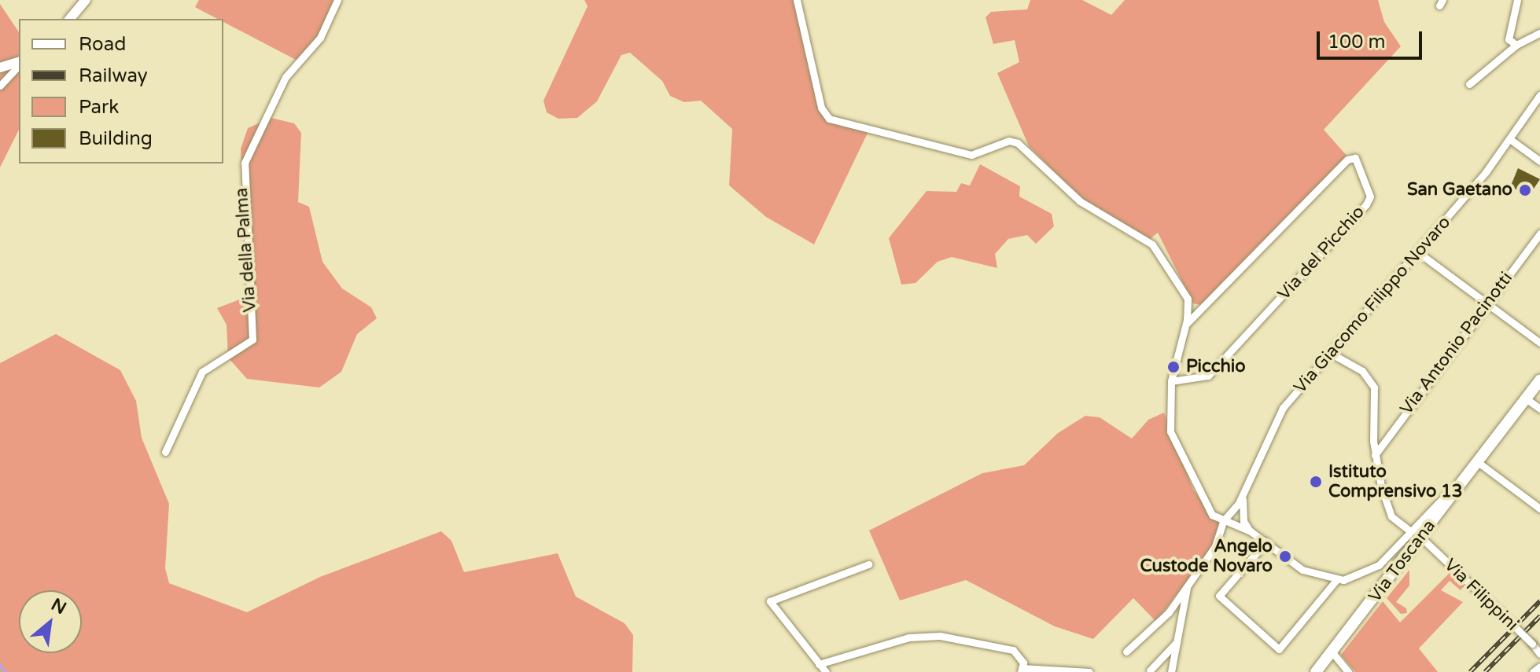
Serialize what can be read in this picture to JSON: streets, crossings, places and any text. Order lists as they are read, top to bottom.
{
  "streets": {
    "main road": ["Via Toscana"],
    "street": [
      "Via della Palma",
      "Via del Picchio",
      "Via Giacomo Filippo Novaro",
      "Via Antonio Pacinotti",
      "Via Filippini"
    ]
  },
  "crossings": [
    ["Via Toscana", "Via Filippini"]
  ],
  "places": [
    "San Gaetano",
    "Picchio",
    "Istituto Comprensivo 13",
    "Angelo Custode Novaro"
  ],
  "legend": [
    "Road",
    "Railway",
    "Park",
    "Building"
  ],
  "scale_bar": "100 m",
  "north": "top right"
}
